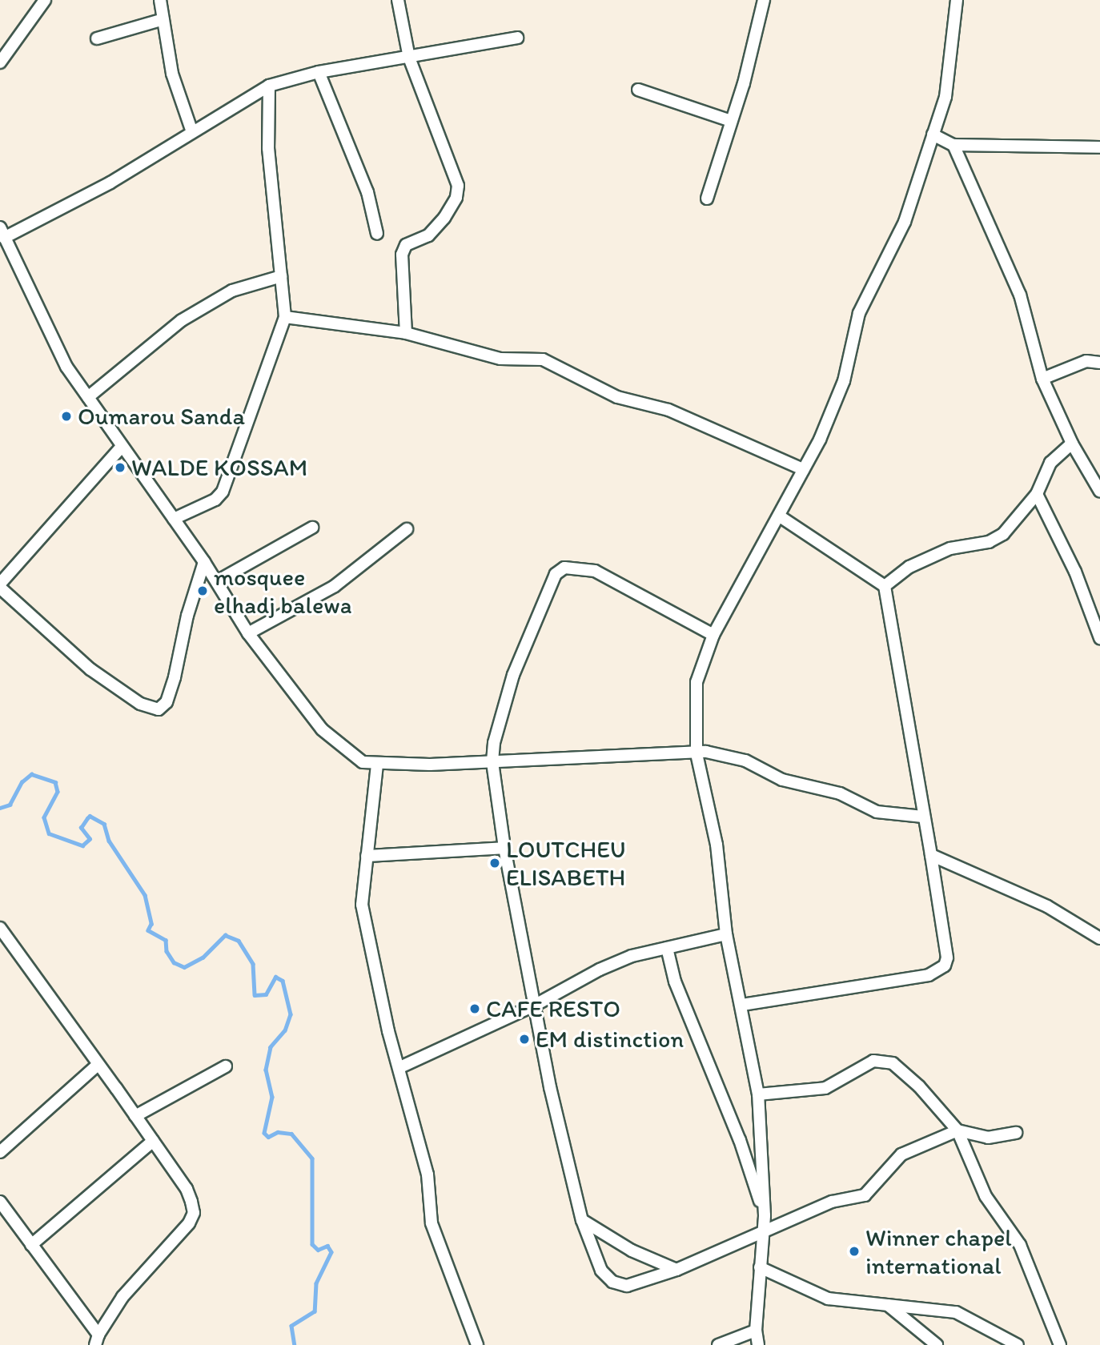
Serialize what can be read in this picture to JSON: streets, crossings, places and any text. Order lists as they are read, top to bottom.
{
  "places": [
    "Oumarou Sanda",
    "WALDE KOSSAM",
    "mosquee elhadj balewa",
    "LOUTCHEU ELISABETH",
    "CAFE RESTO",
    "EM distinction",
    "Winner chapel international"
  ]
}
